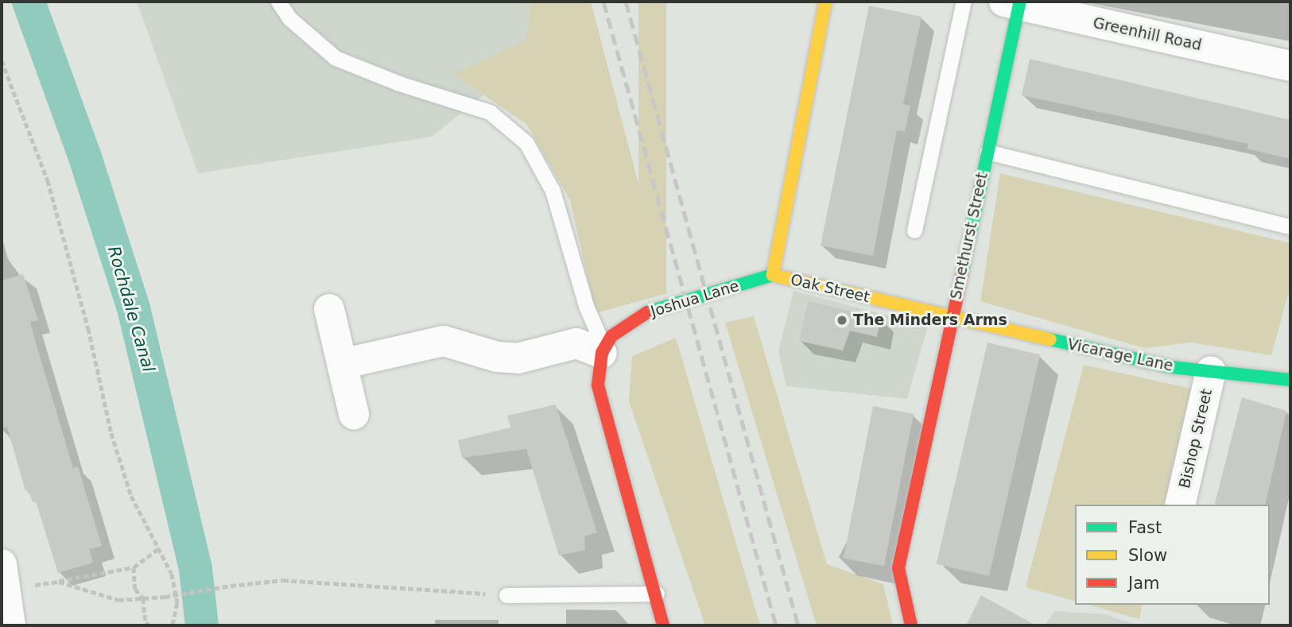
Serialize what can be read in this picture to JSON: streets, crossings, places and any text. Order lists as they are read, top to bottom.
{
  "streets": {
    "street": [
      "Greenhill Road",
      "Smethurst Street",
      "Oak Street",
      "Joshua Lane",
      "Vicarage Lane",
      "Bishop Street"
    ]
  },
  "crossings": [
    ["Greenhill Road", "Smethurst Street"],
    ["Smethurst Street", "Oak Street"],
    ["Smethurst Street", "Vicarage Lane"],
    ["Oak Street", "Joshua Lane"],
    ["Oak Street", "Vicarage Lane"],
    ["Vicarage Lane", "Bishop Street"]
  ],
  "water": ["Rochdale Canal"],
  "places": ["The Minders Arms"],
  "legend": ["Fast", "Slow", "Jam"]
}
